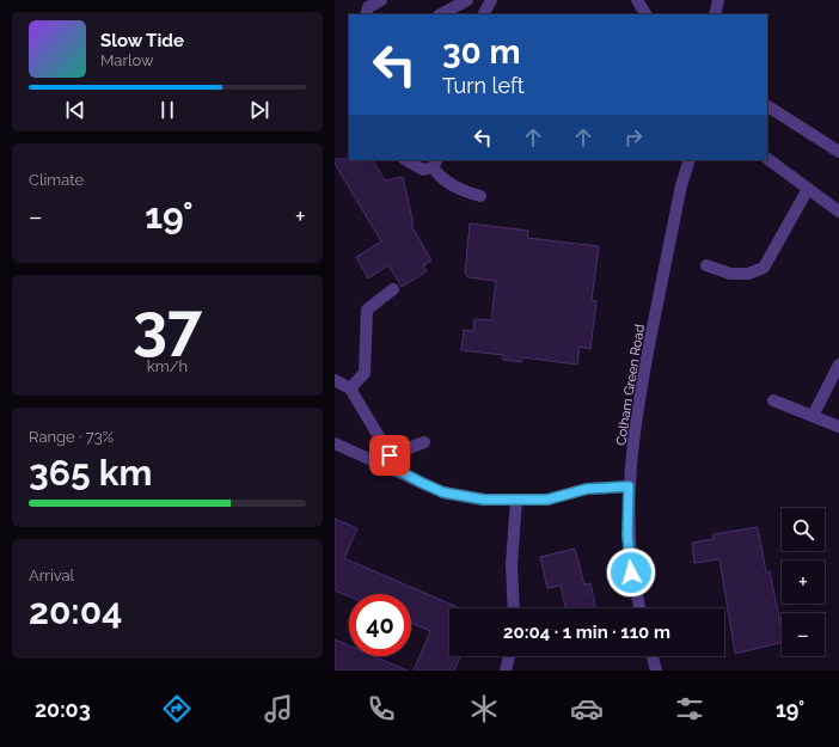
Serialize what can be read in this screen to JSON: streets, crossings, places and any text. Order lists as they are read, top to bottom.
{
  "streets": {
    "street": ["Colham Green Road"]
  },
  "page": {
    "turn": ["30 m", "Turn left"],
    "song": ["Slow Tide", "Marlow"],
    "tile": [
      "Climate",
      ["37", "km/h"],
      ["Range · 73%", "365 km"],
      ["Arrival", "20:04"]
    ],
    "heat": ["−", "19°", "+"],
    "map_buttons": ["+", "−"],
    "limit": "40",
    "trip": "20:04 · 1 min · 110 m",
    "tabs": ["20:03", "19°"]
  }
}
